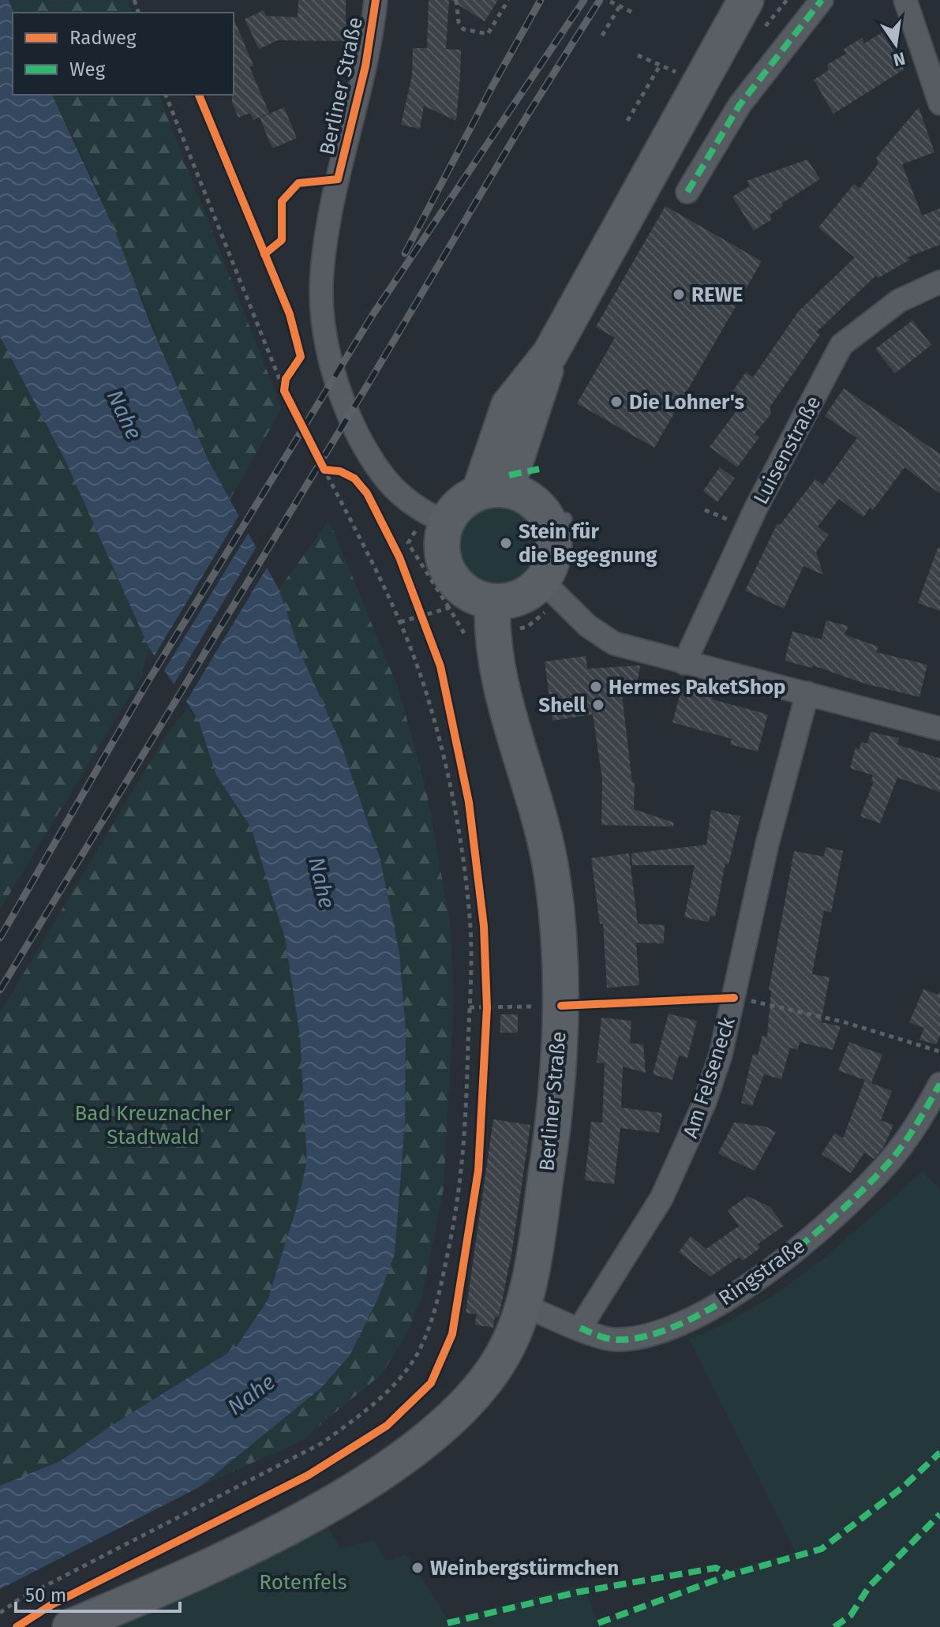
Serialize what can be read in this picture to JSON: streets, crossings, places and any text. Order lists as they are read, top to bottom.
{
  "streets": {
    "main road": ["Berliner Straße"],
    "street": ["Luisenstraße", "Am Felseneck", "Ringstraße"]
  },
  "crossings": [
    ["Berliner Straße", "Ringstraße"],
    ["Am Felseneck", "Ringstraße"]
  ],
  "water": ["Nahe"],
  "parks": ["Bad Kreuznacher Stadtwald", "Rotenfels"],
  "places": [
    "REWE",
    "Die Lohner's",
    "Stein für die Begegnung",
    "Hermes PaketShop",
    "Shell",
    "Weinbergstürmchen"
  ],
  "legend": ["Radweg", "Weg"],
  "scale_bar": "50 m",
  "north": "bottom"
}
